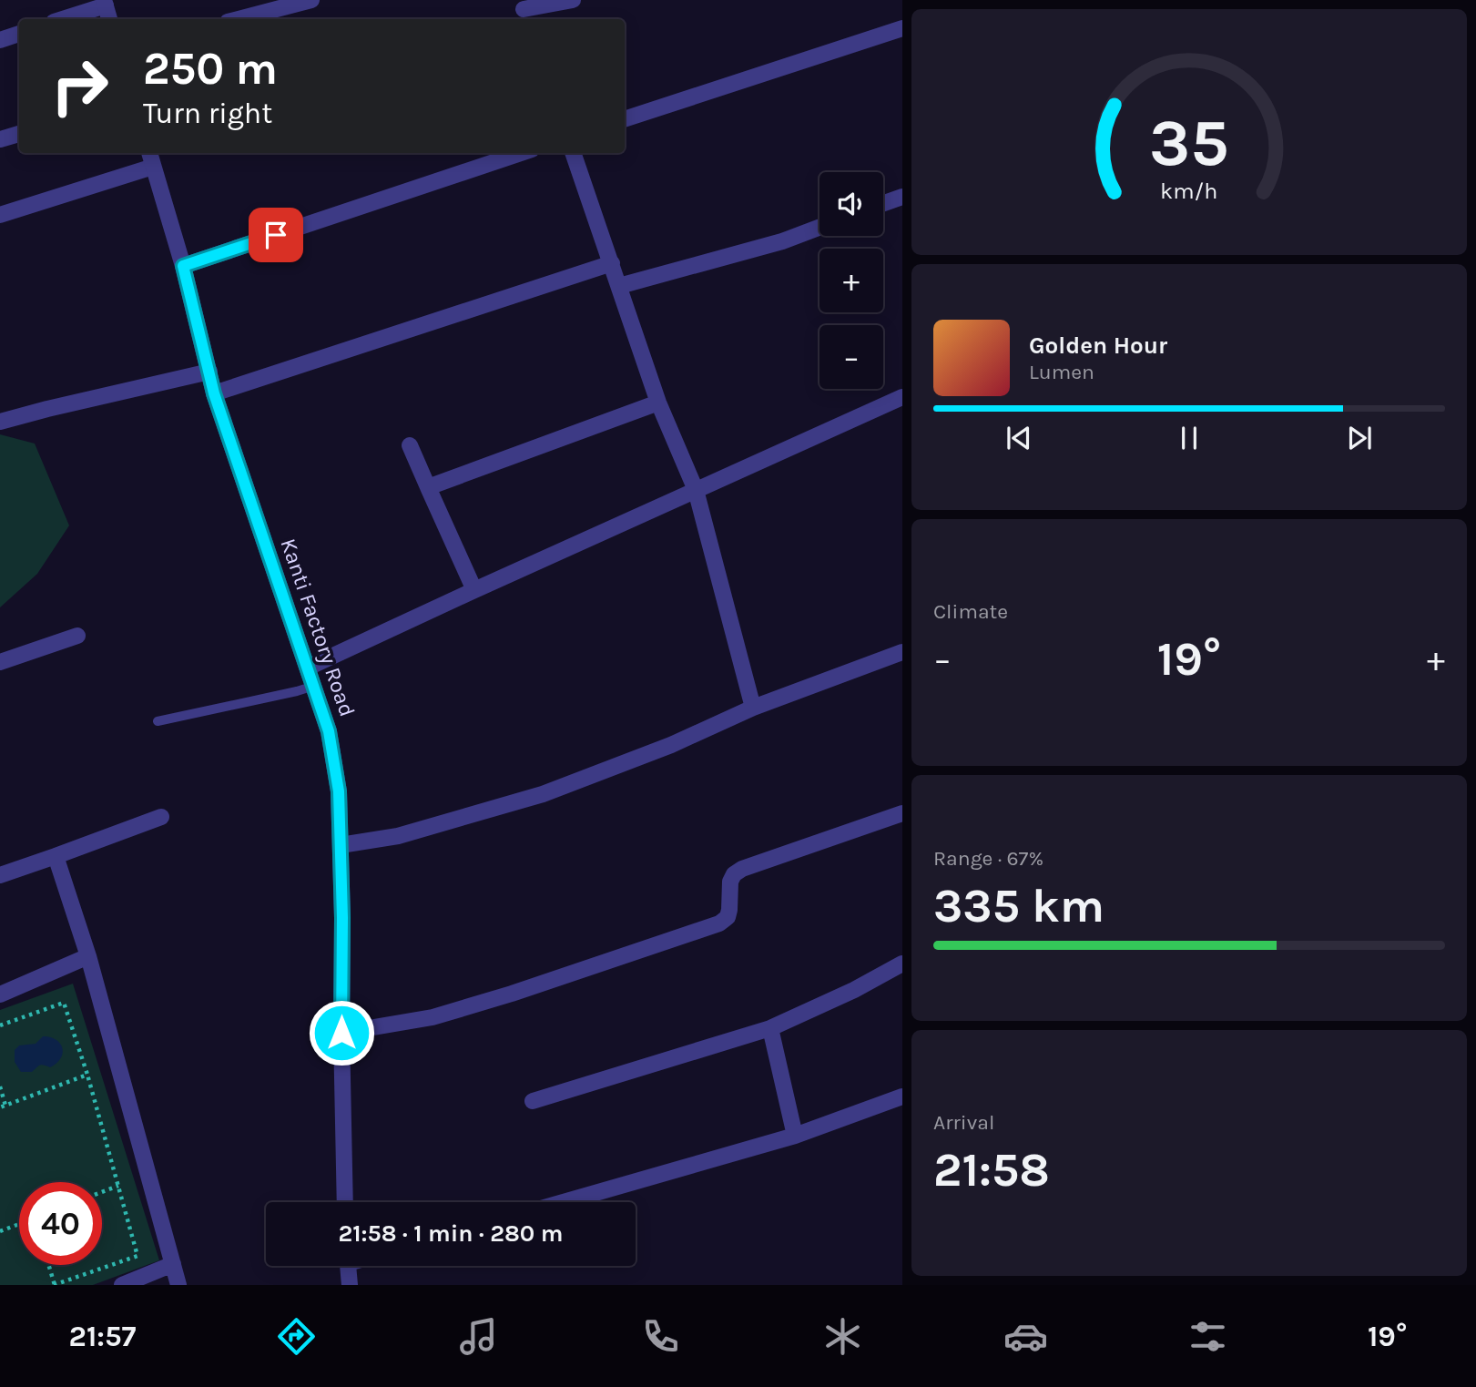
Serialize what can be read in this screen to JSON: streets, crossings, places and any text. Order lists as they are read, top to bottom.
{
  "streets": {
    "street": ["Kanti Factory Road"]
  },
  "page": {
    "turn": ["250 m", "Turn right"],
    "map_buttons": ["+", "−"],
    "song": ["Golden Hour", "Lumen"],
    "tile": [
      "Climate",
      ["Range · 67%", "335 km"],
      ["Arrival", "21:58"]
    ],
    "heat": ["−", "19°", "+"],
    "limit": "40",
    "trip": "21:58 · 1 min · 280 m",
    "tabs": ["21:57", "19°"],
    "gauge": ["35", "km/h"]
  }
}
